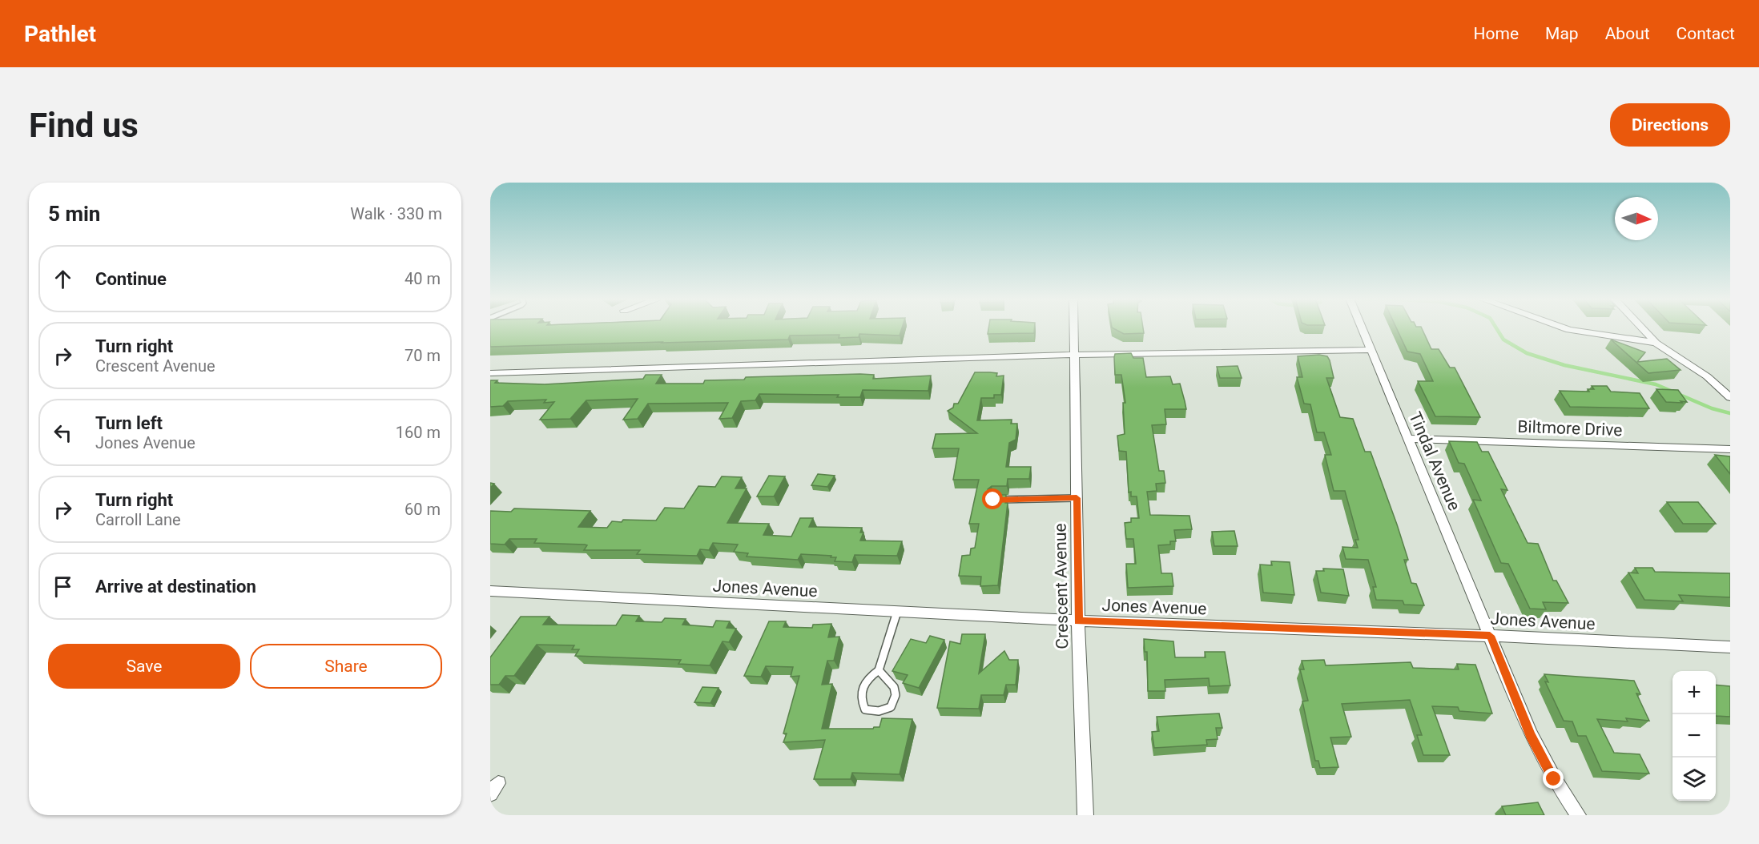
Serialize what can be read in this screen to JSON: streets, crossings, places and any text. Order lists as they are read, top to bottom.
{
  "streets": {
    "street": [
      "Biltmore Drive",
      "Tindal Avenue",
      "Crescent Avenue",
      "Jones Avenue"
    ]
  },
  "crossings": [
    ["Biltmore Drive", "Tindal Avenue"],
    ["Tindal Avenue", "Jones Avenue"],
    ["Crescent Avenue", "Jones Avenue"]
  ],
  "north": "right",
  "page": {
    "header": "Pathlet",
    "nav": [
      "Home",
      "Map",
      "About",
      "Contact"
    ],
    "buttons": [
      "Directions",
      ["Save", "Share"]
    ],
    "title": "Find us",
    "heading": ["5 min", "Walk · 330 m"],
    "list": [
      ["Continue", "40 m"],
      ["Turn right", "Crescent Avenue", "70 m"],
      ["Turn left", "Jones Avenue", "160 m"],
      ["Turn right", "Carroll Lane", "60 m"],
      "Arrive at destination"
    ],
    "map_buttons": ["+", "−"]
  }
}
